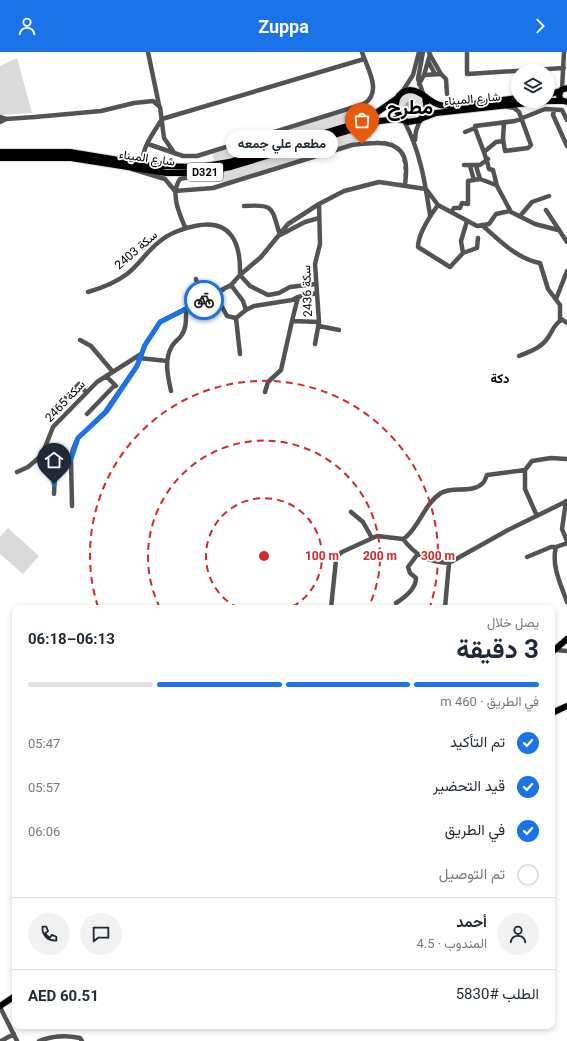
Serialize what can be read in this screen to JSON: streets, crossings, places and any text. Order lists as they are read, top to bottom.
{
  "streets": {
    "main road": ["شارع الميناء", "D321"],
    "street": ["سكة 2403", "سكة 2436", "سكة 2465"]
  },
  "crossings": [
    ["شارع الميناء", "D321"]
  ],
  "districts": ["مطرح", "دكة"],
  "places": ["مطعم علي جمعه"],
  "page": {
    "header": "Zuppa",
    "bubble": "مطعم علي جمعه",
    "heading": ["3 دقيقة", "يصل خلال", "06:13–06:18"],
    "panel": [
      "أحمد",
      "المندوب · 4.5",
      "الطلب #5830",
      "AED 60.51"
    ],
    "bar": "في الطريق · 460 m",
    "list": [
      ["تم التأكيد", "05:47"],
      ["قيد التحضير", "05:57"],
      ["في الطريق", "06:06"],
      "تم التوصيل"
    ]
  },
  "rings": ["100 m", "200 m", "300 m"]
}
